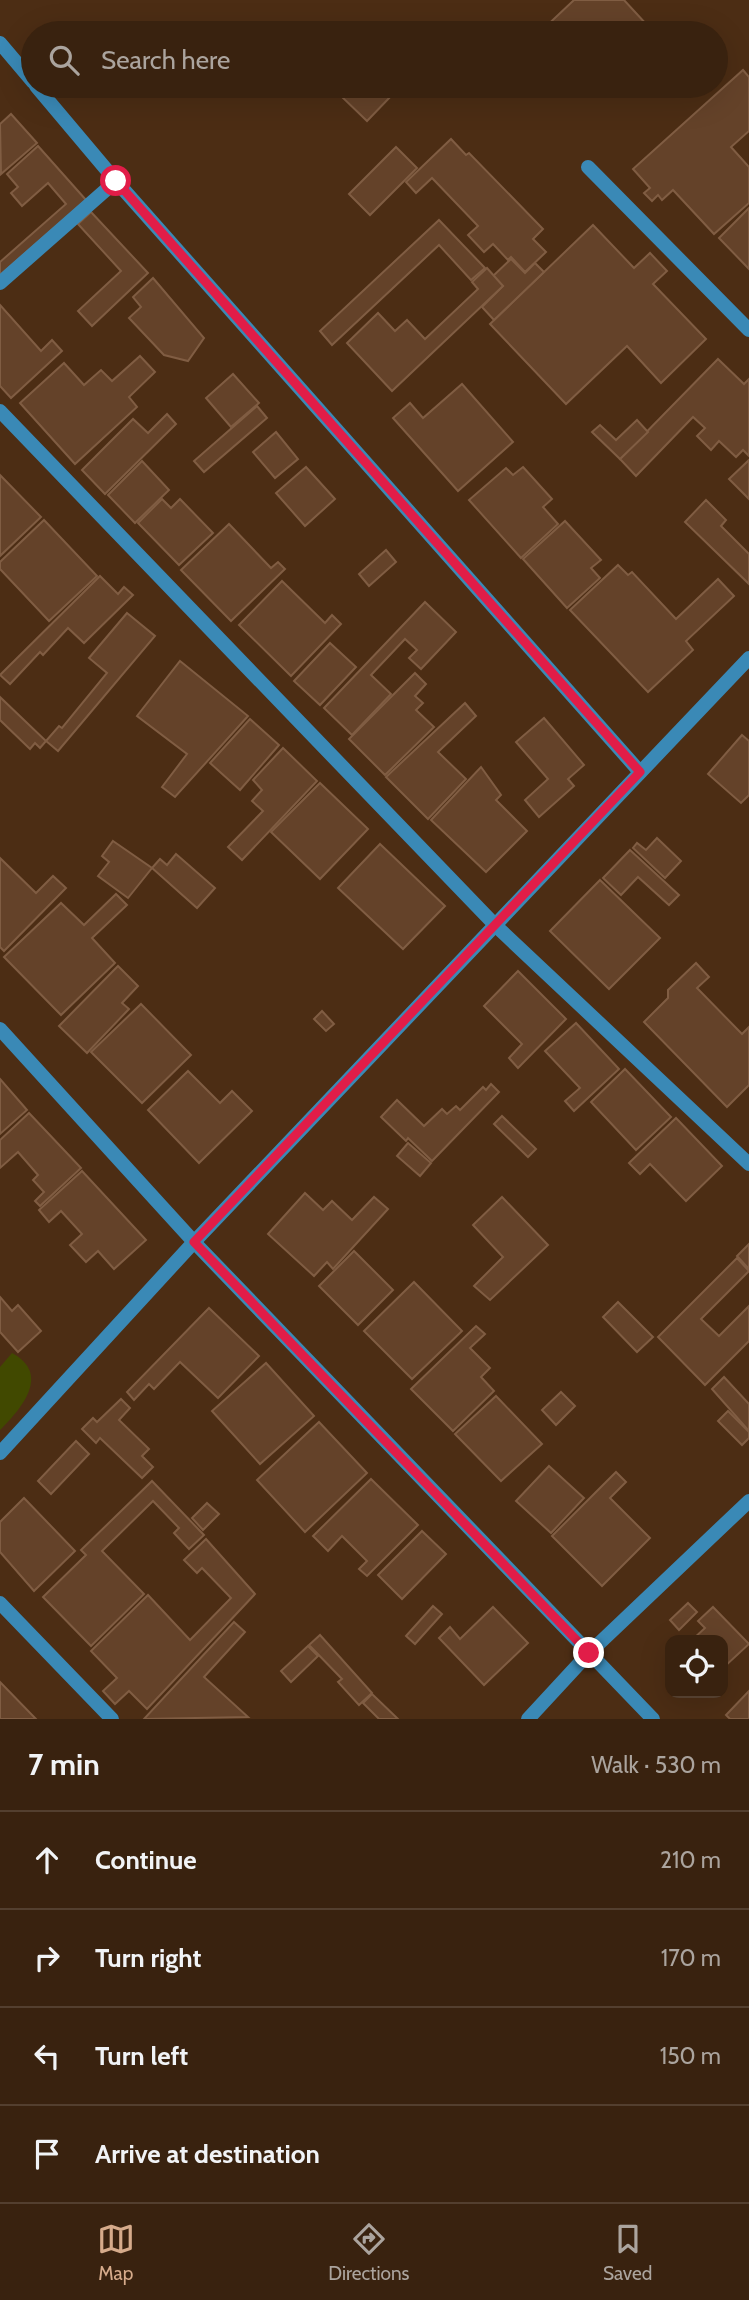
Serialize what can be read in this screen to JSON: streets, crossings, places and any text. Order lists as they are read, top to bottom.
{
  "page": {
    "search": "Search here",
    "heading": ["7 min", "Walk · 530 m"],
    "list": [
      ["Continue", "210 m"],
      ["Turn right", "170 m"],
      ["Turn left", "150 m"],
      "Arrive at destination"
    ],
    "nav": ["Map", "Directions", "Saved"]
  }
}
